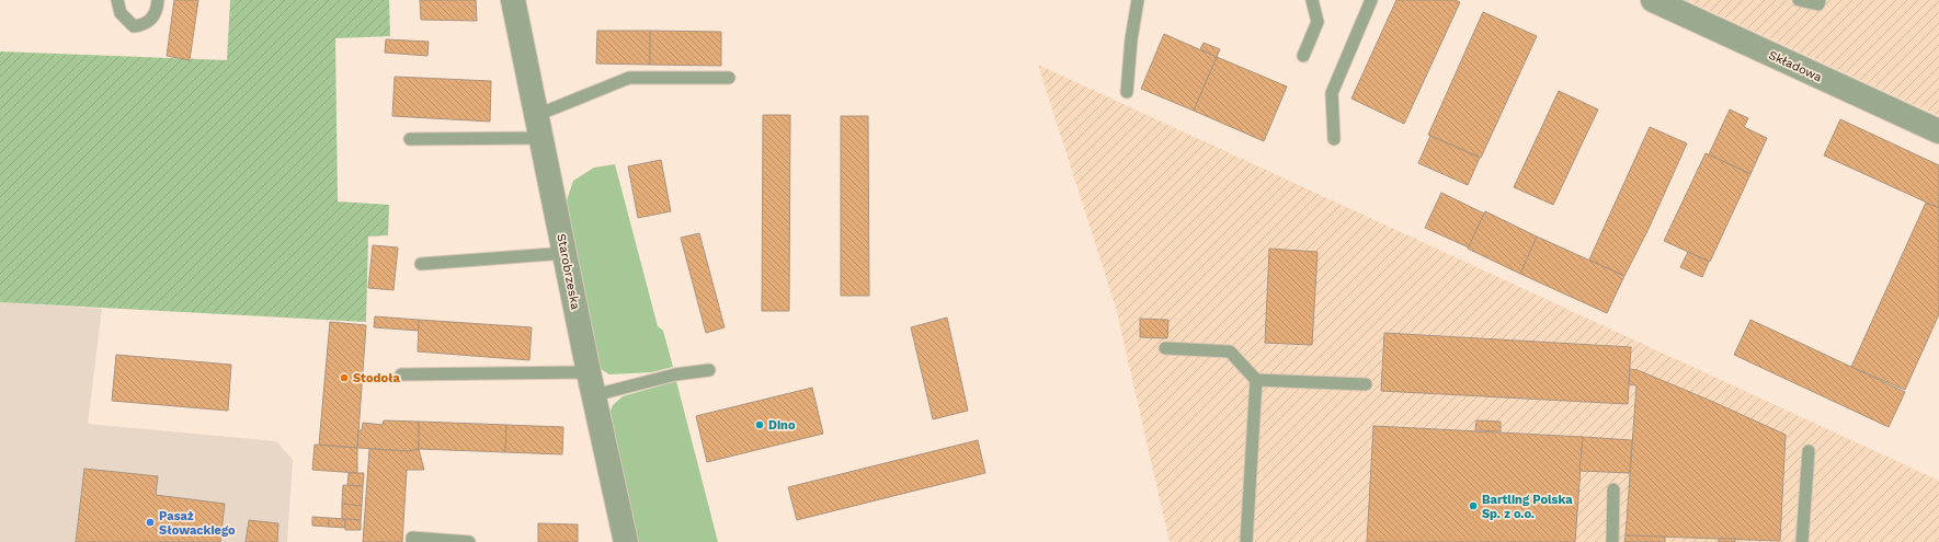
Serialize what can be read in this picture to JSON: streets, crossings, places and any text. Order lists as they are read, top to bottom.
{
  "streets": {
    "street": ["Składowa", "Starobrzeska"]
  },
  "places": [
    "Stodoła",
    "Dino",
    "Bartling Polska Sp. z o.o.",
    "Pasaż Słowackiego"
  ]
}
